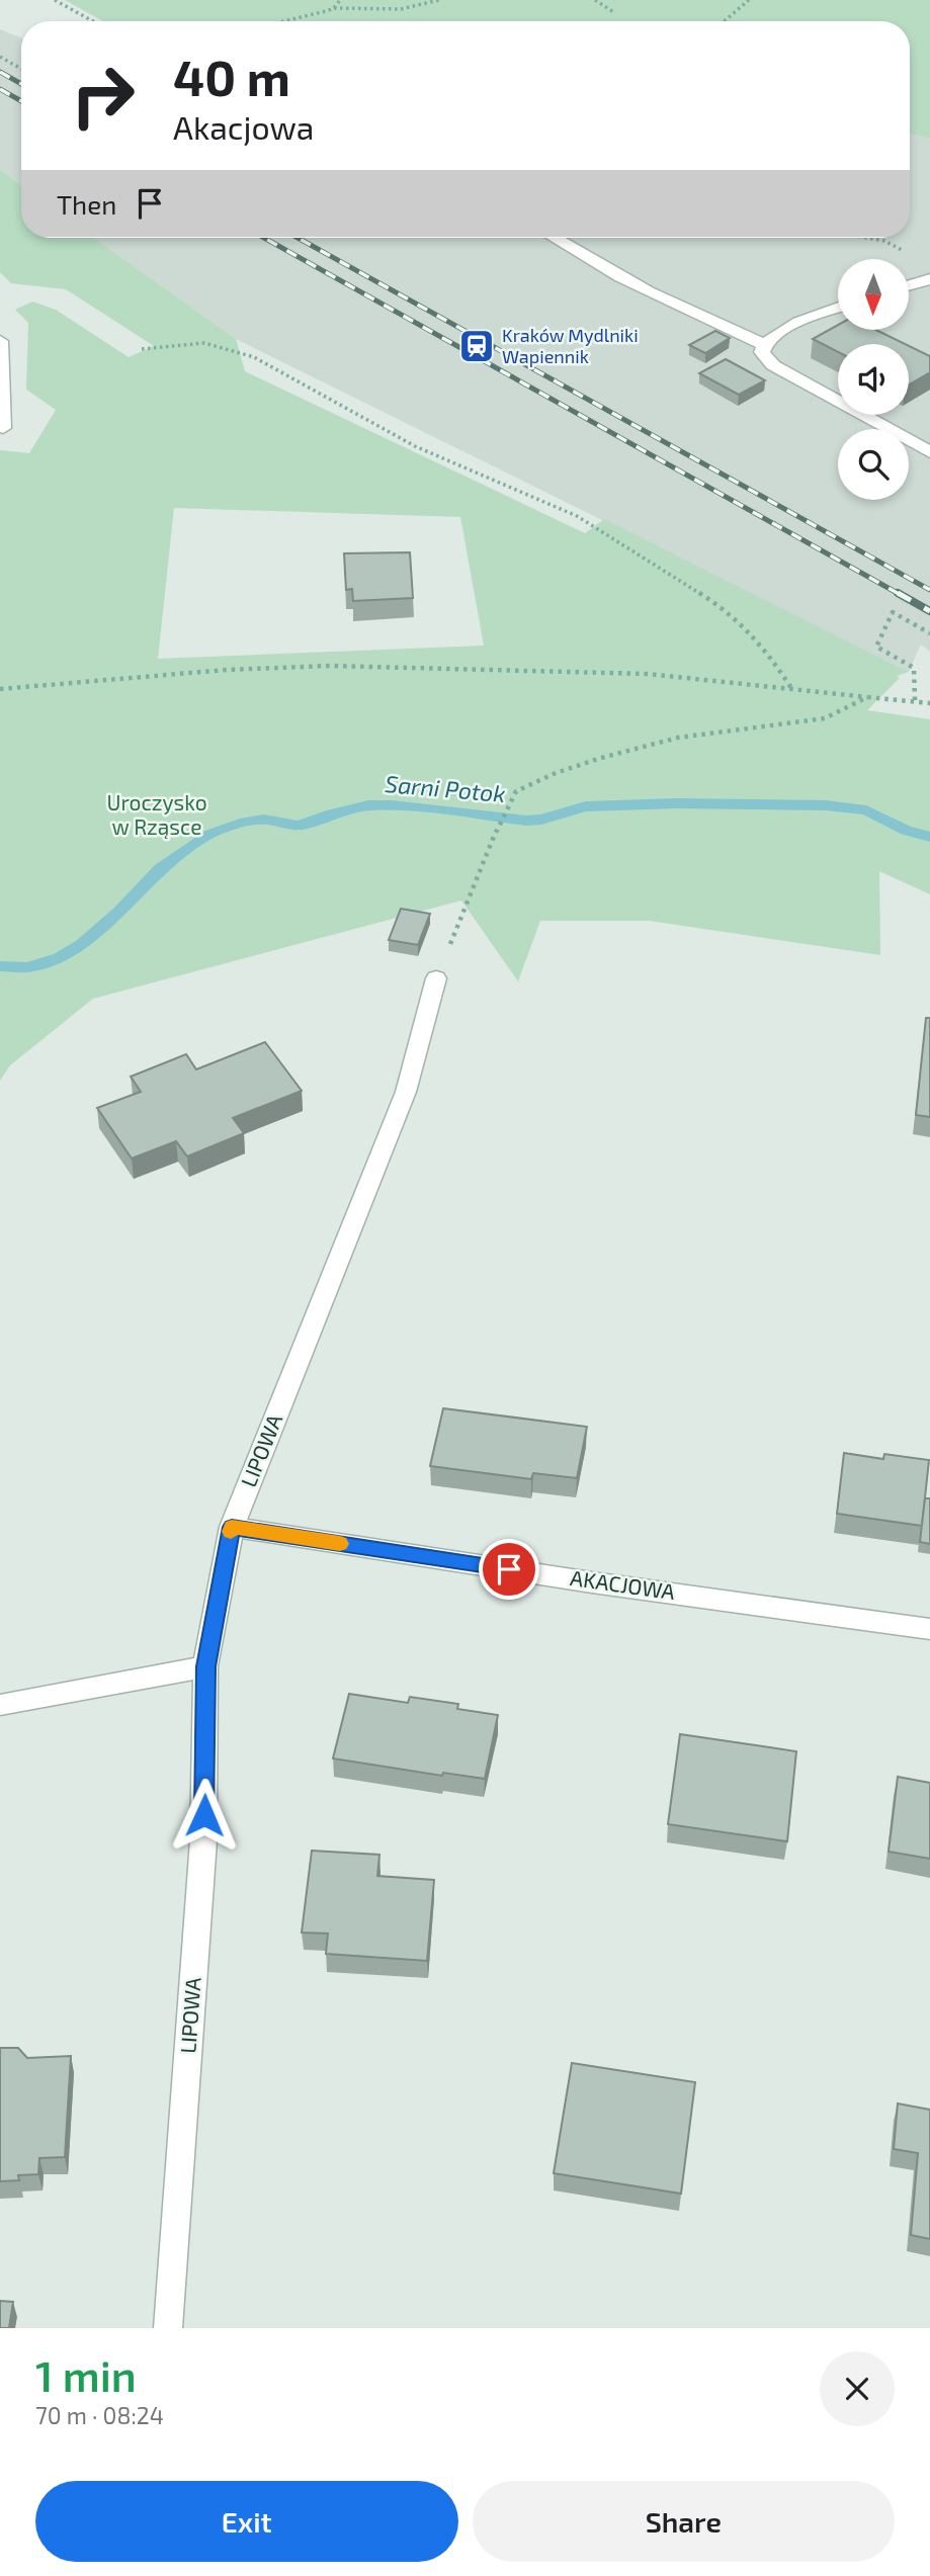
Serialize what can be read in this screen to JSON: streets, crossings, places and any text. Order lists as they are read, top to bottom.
{
  "streets": {
    "street": ["LIPOWA", "AKACJOWA"]
  },
  "crossings": [
    ["LIPOWA", "AKACJOWA"]
  ],
  "water": ["Sarni Potok"],
  "parks": ["Uroczysko w Rząsce"],
  "places": {
    "station": ["Kraków Mydlniki Wapiennik"]
  },
  "north": "bottom",
  "page": {
    "turn": ["40 m", "Akacjowa"],
    "then": "Then",
    "heading": ["1 min", "70 m · 08:24"],
    "buttons": ["Exit", "Share"]
  }
}
